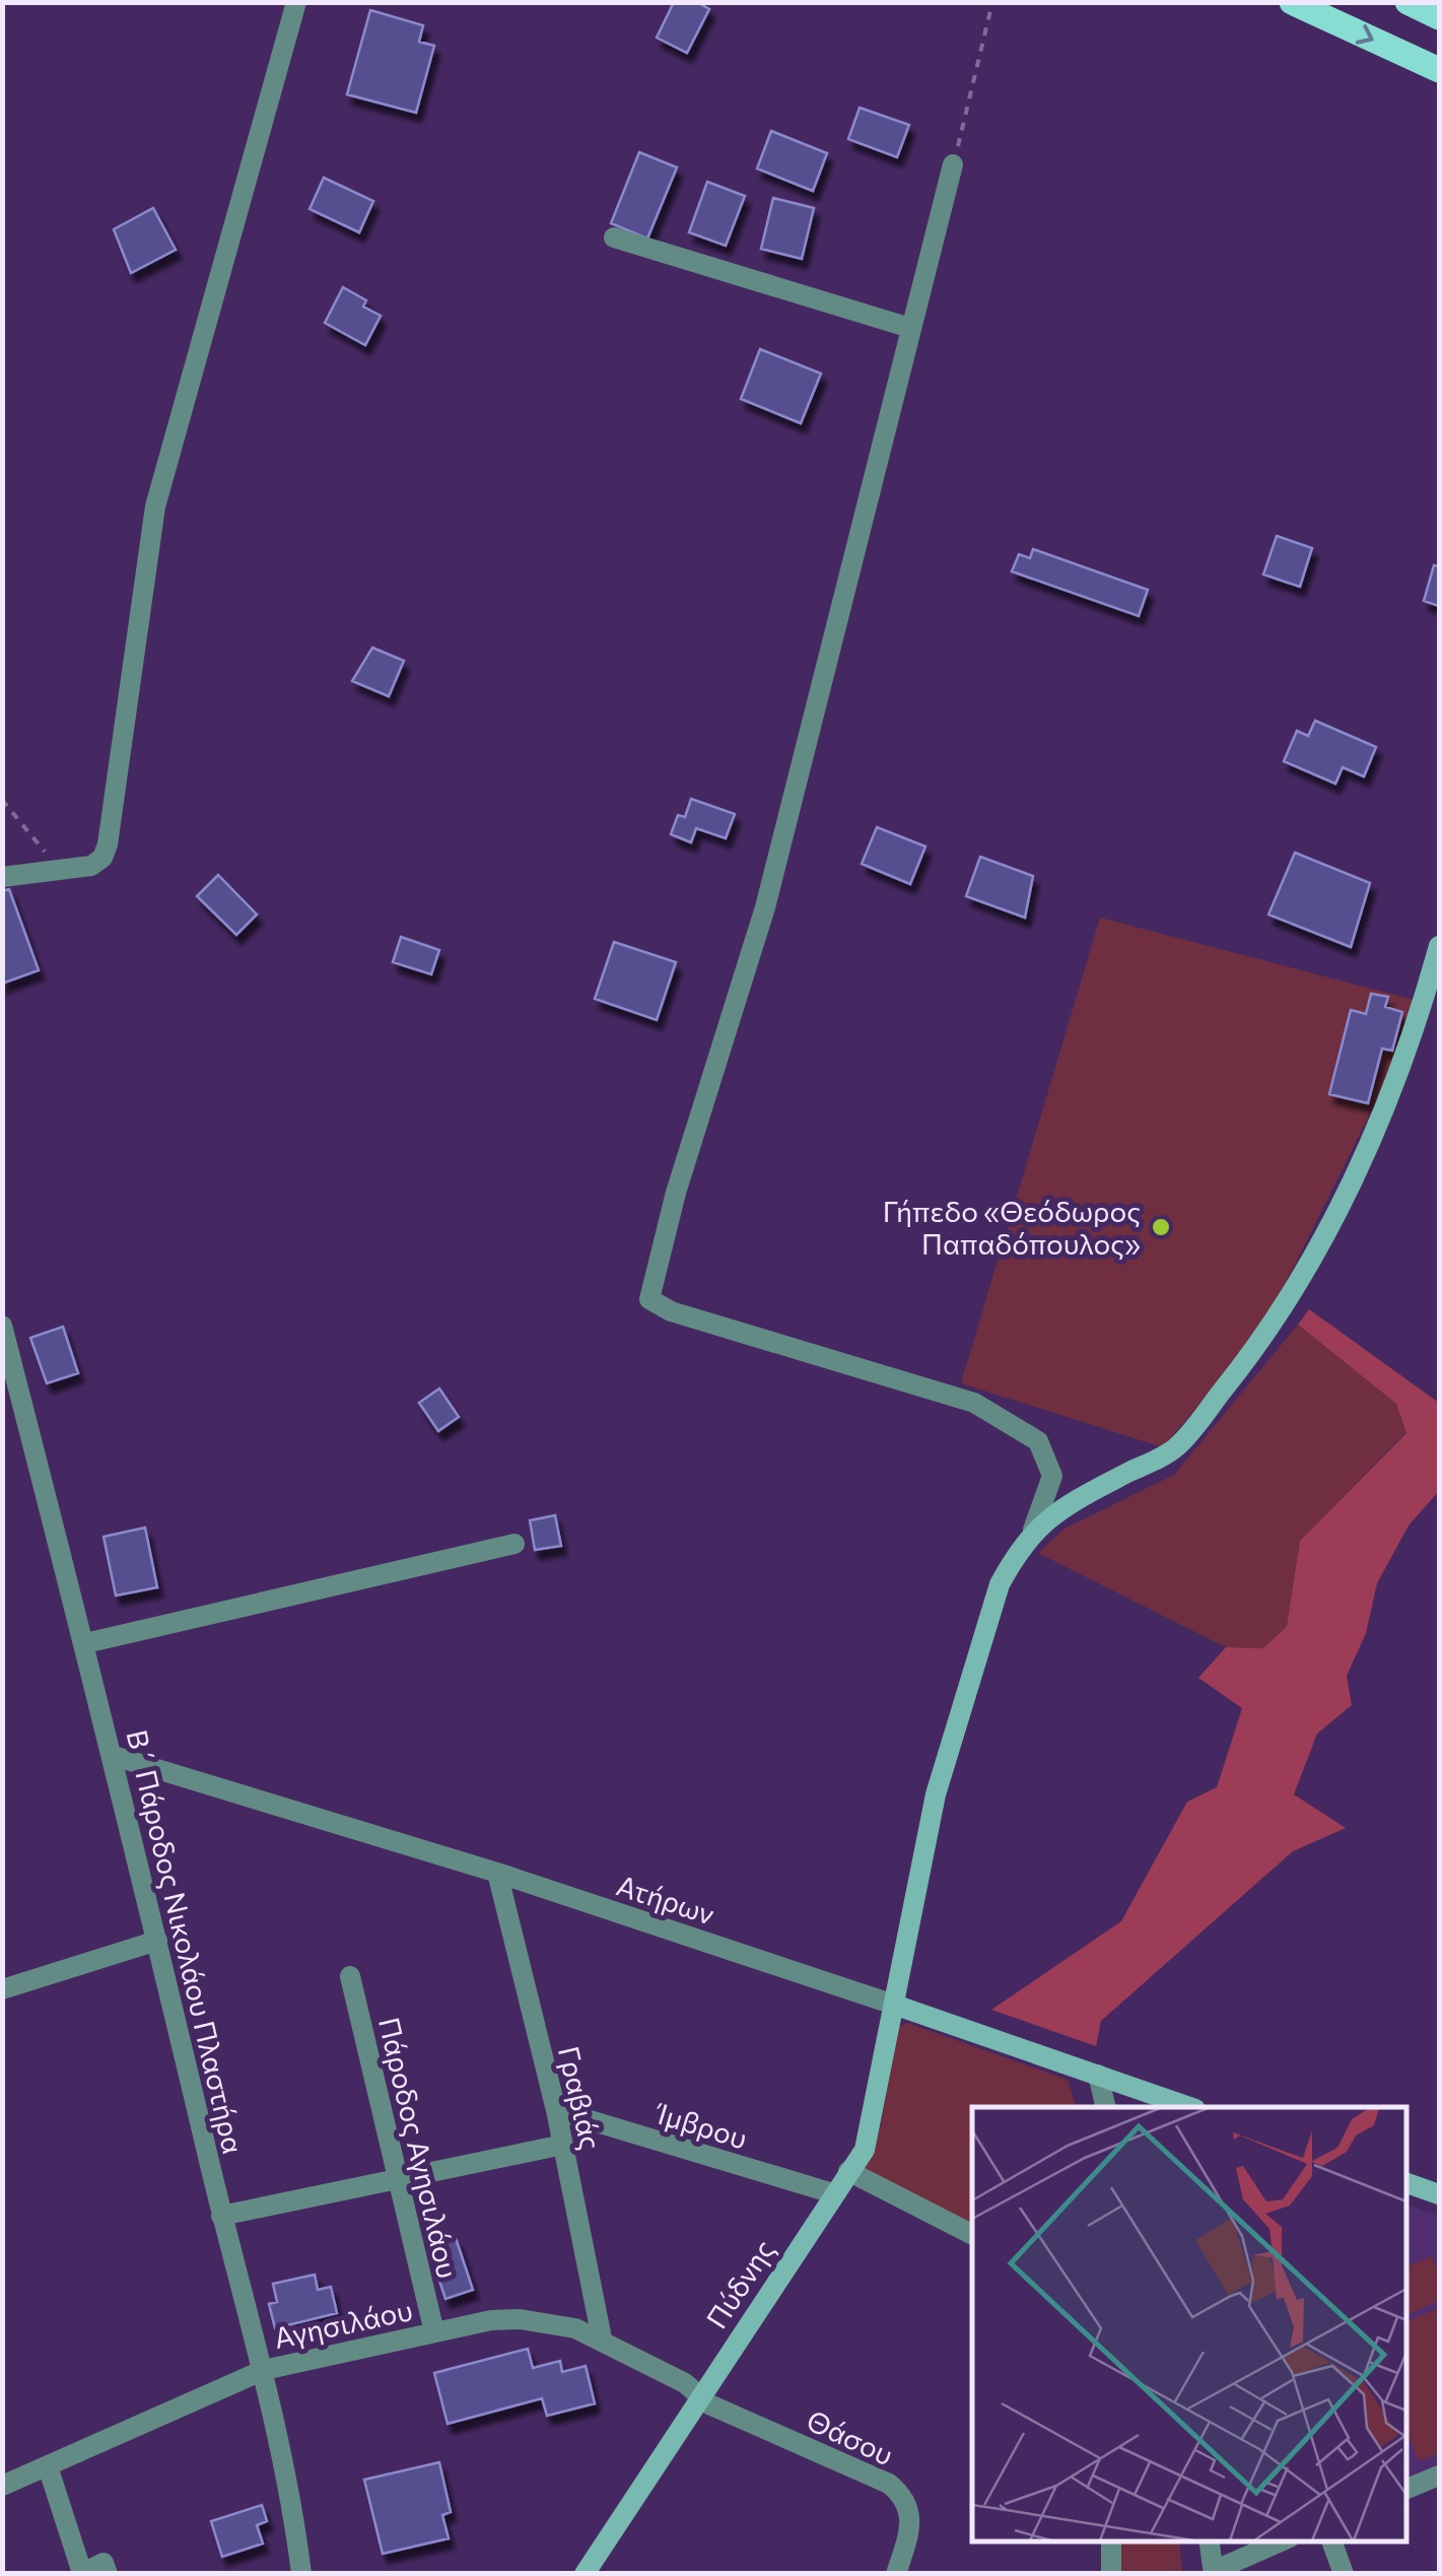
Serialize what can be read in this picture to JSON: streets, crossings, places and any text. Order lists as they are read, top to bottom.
{
  "streets": {
    "street": [
      "Ατήρων",
      "Β΄ Πάροδος Νικολάου Πλαστήρα",
      "Γραβιάς",
      "Ίμβρου",
      "Πάροδος Αγησιλάου",
      "Πύδνης",
      "Αγησιλάου",
      "Θάσου"
    ]
  },
  "crossings": [
    ["Ατήρων", "Β΄ Πάροδος Νικολάου Πλαστήρα"],
    ["Ατήρων", "Γραβιάς"],
    ["Ατήρων", "Πύδνης"],
    ["Β΄ Πάροδος Νικολάου Πλαστήρα", "Αγησιλάου"],
    ["Γραβιάς", "Ίμβρου"],
    ["Γραβιάς", "Αγησιλάου"],
    ["Ίμβρου", "Πύδνης"],
    ["Πάροδος Αγησιλάου", "Αγησιλάου"],
    ["Πύδνης", "Αγησιλάου"],
    ["Πύδνης", "Θάσου"],
    ["Αγησιλάου", "Θάσου"]
  ],
  "places": ["Γήπεδο «Θεόδωρος Παπαδόπουλος»"]
}
